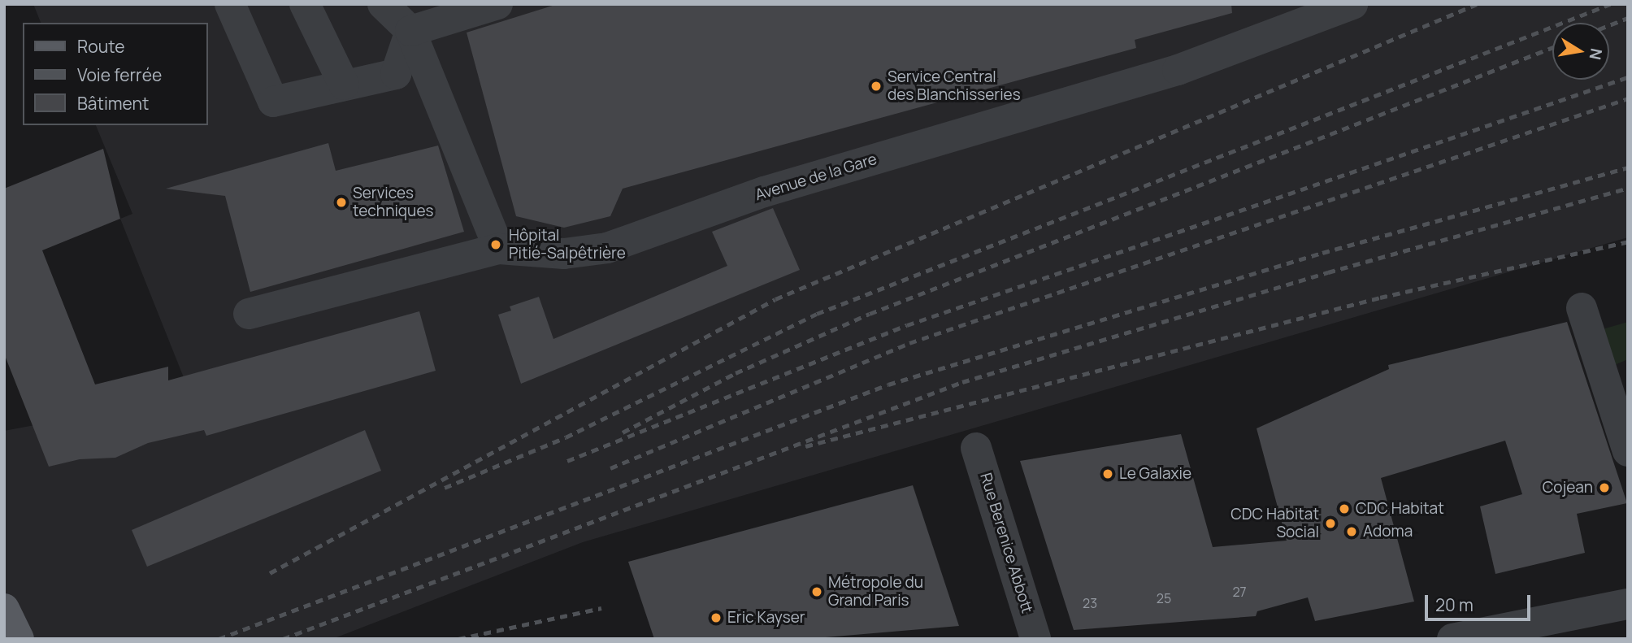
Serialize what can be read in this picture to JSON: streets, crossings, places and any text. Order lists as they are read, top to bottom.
{
  "streets": {
    "street": ["Avenue de la Gare", "Rue Berenice Abbott"]
  },
  "places": [
    "Service Central des Blanchisseries",
    "Services techniques",
    "Hôpital Pitié-Salpêtrière",
    "Le Galaxie",
    "Cojean",
    "CDC Habitat",
    "CDC Habitat Social",
    "Adoma",
    "Métropole du Grand Paris",
    "Eric Kayser"
  ],
  "house_numbers": ["27", "25", "23"],
  "legend": ["Route", "Voie ferrée", "Bâtiment"],
  "scale_bar": "20 m",
  "north": "right"
}
